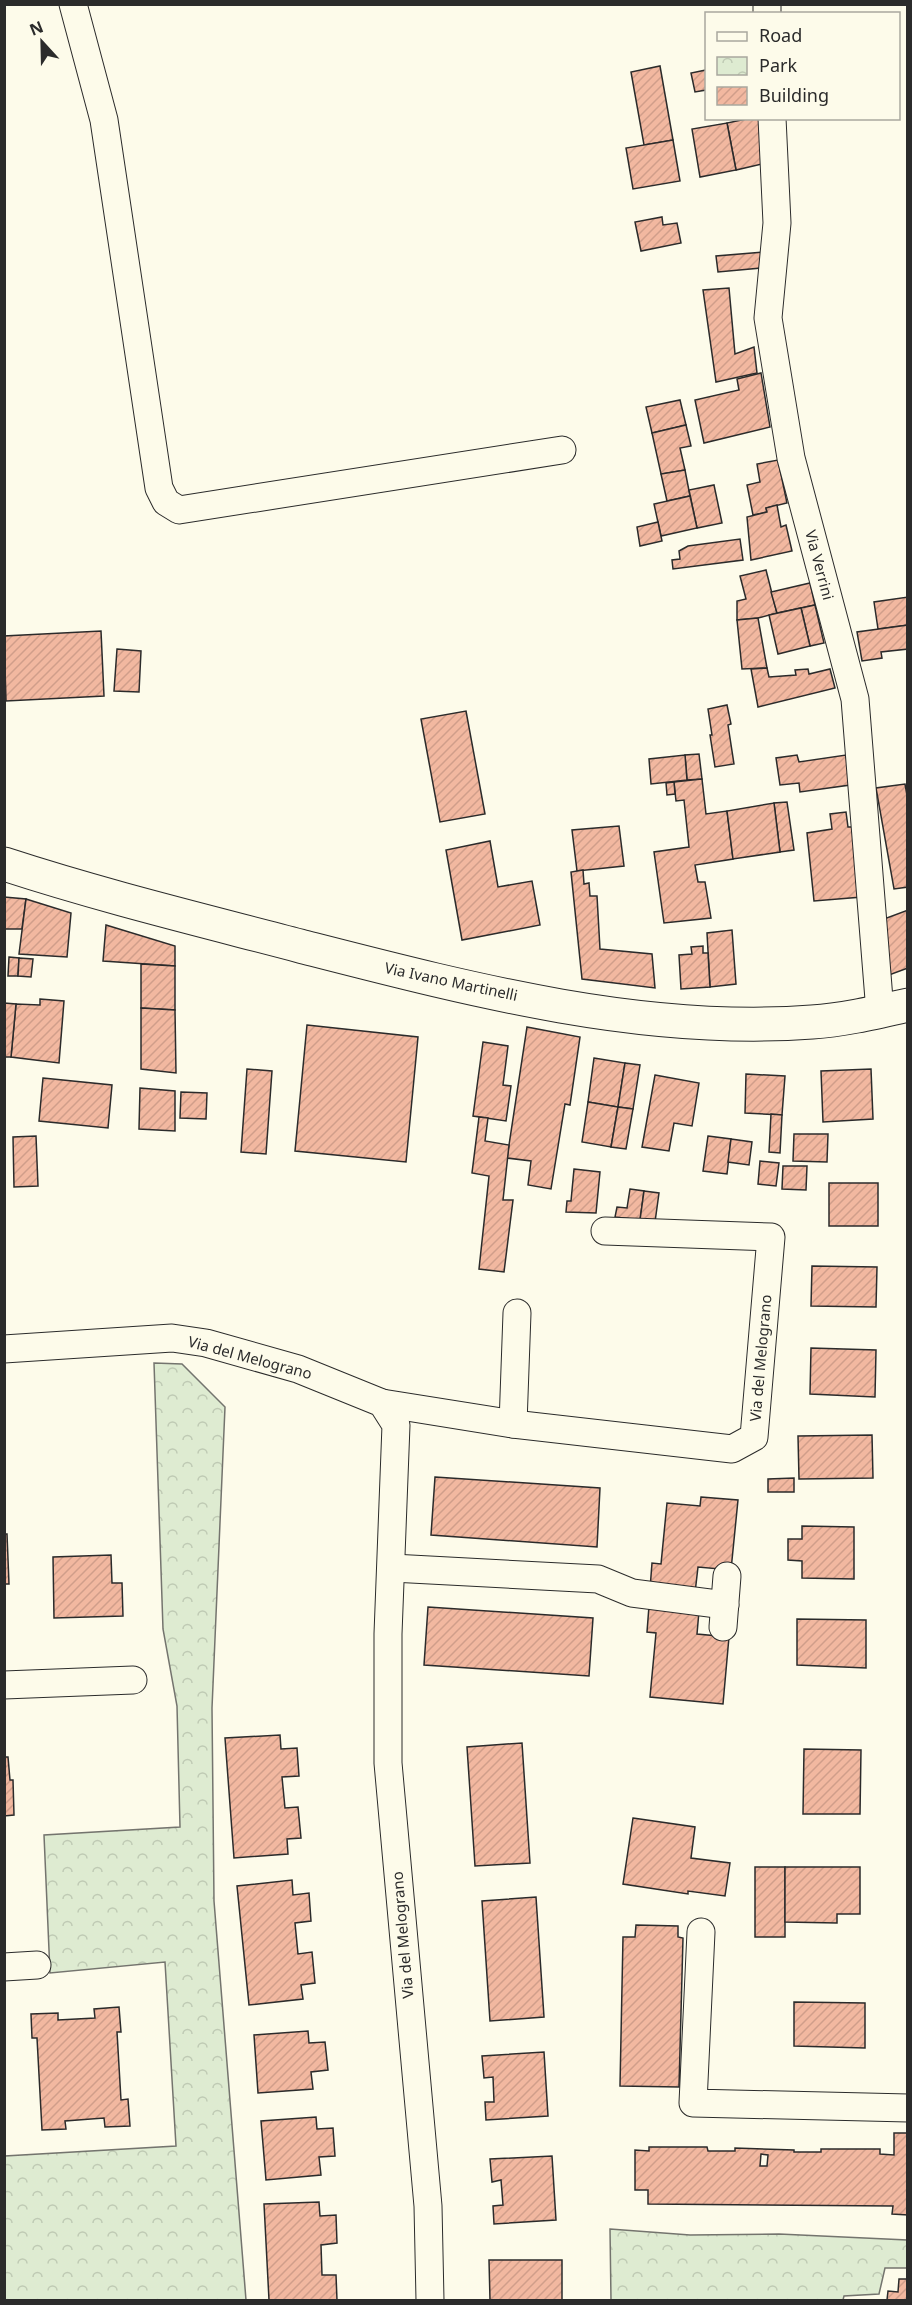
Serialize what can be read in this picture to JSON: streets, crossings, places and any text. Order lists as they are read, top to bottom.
{
  "streets": {
    "street": ["Via Verrini", "Via Ivano Martinelli", "Via del Melograno"]
  },
  "crossings": [
    ["Via Verrini", "Via Ivano Martinelli"]
  ],
  "legend": ["Road", "Park", "Building"],
  "north": "top"
}
